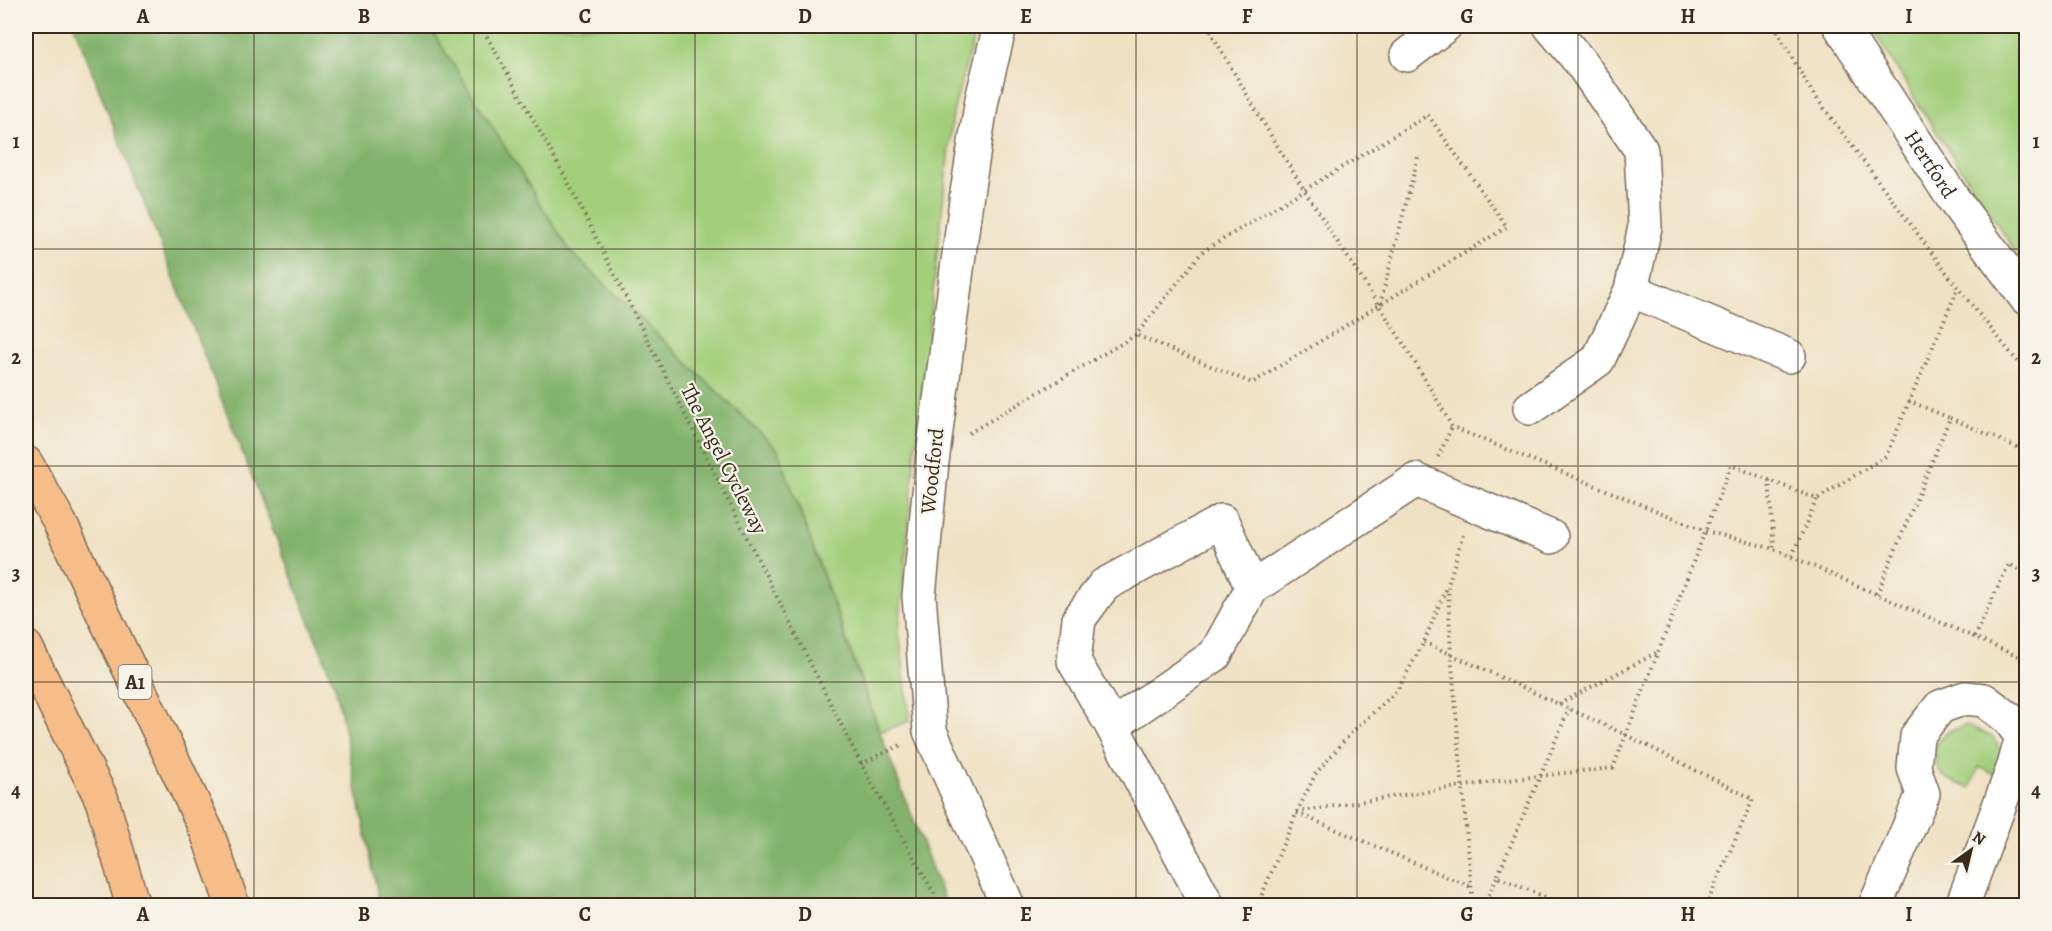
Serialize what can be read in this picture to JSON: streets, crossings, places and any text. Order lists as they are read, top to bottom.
{
  "streets": {
    "highway": ["A1"],
    "street": ["Hertford", "Woodford"],
    "path": ["The Angel Cycleway"]
  },
  "north": "top right",
  "grid": {
    "columns": [
      "A",
      "B",
      "C",
      "D",
      "E",
      "F",
      "G",
      "H",
      "I"
    ],
    "rows": [
      "1",
      "2",
      "3",
      "4"
    ]
  }
}
